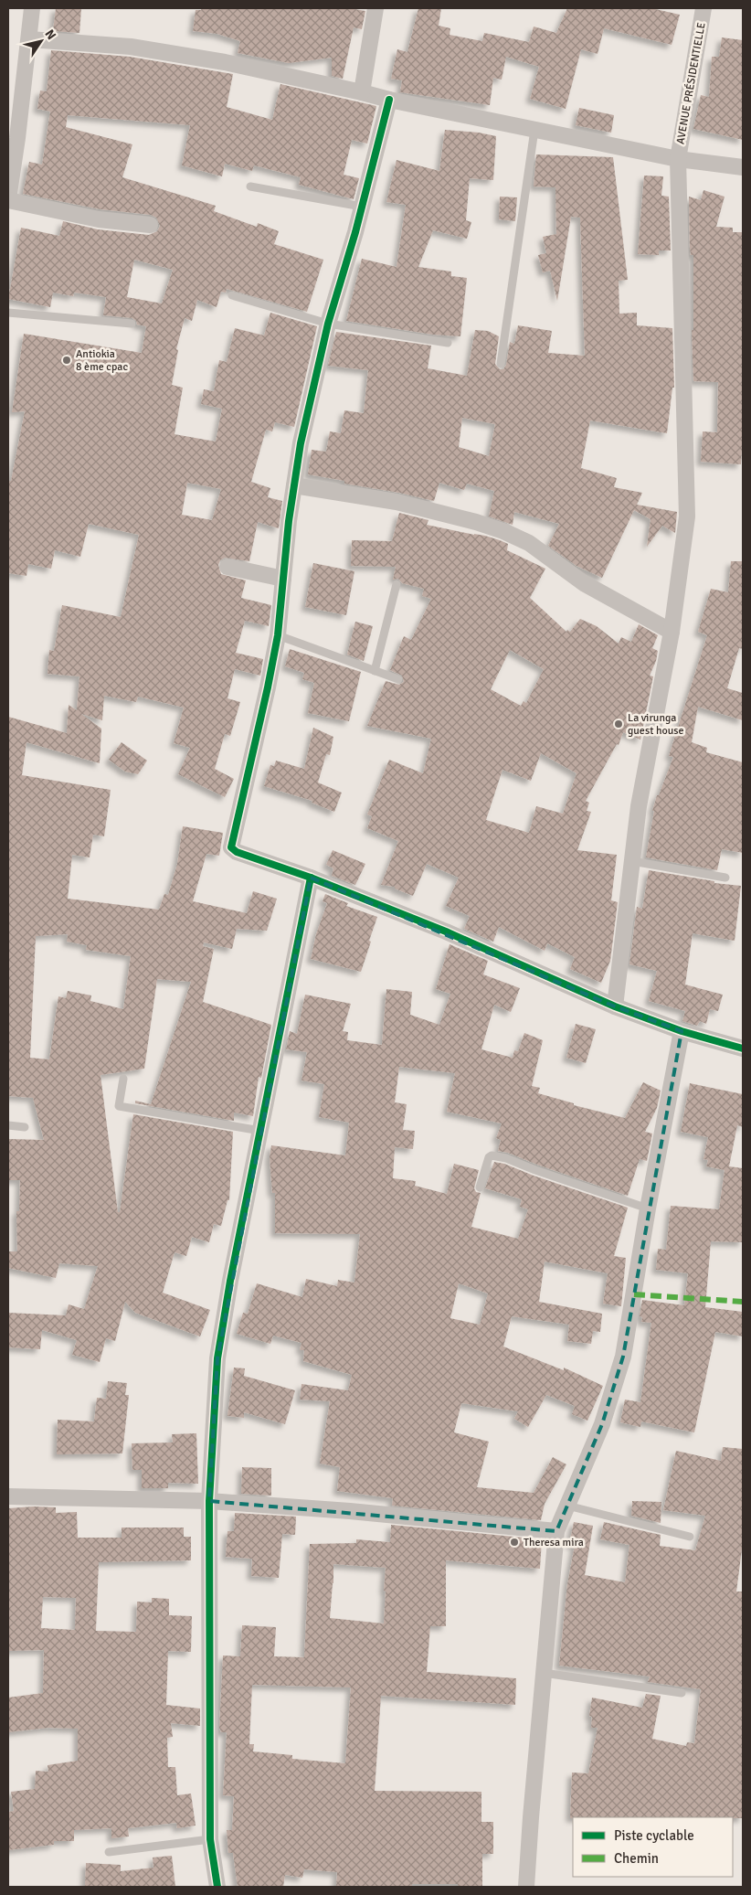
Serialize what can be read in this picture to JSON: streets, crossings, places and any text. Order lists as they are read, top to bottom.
{
  "streets": {
    "street": ["AVENUE PRÉSIDENTIELLE"]
  },
  "places": ["Antiokia 8 ème cpac", "La virunga guest house", "Theresa mira"],
  "legend": ["Piste cyclable", "Chemin"],
  "north": "top right"
}
